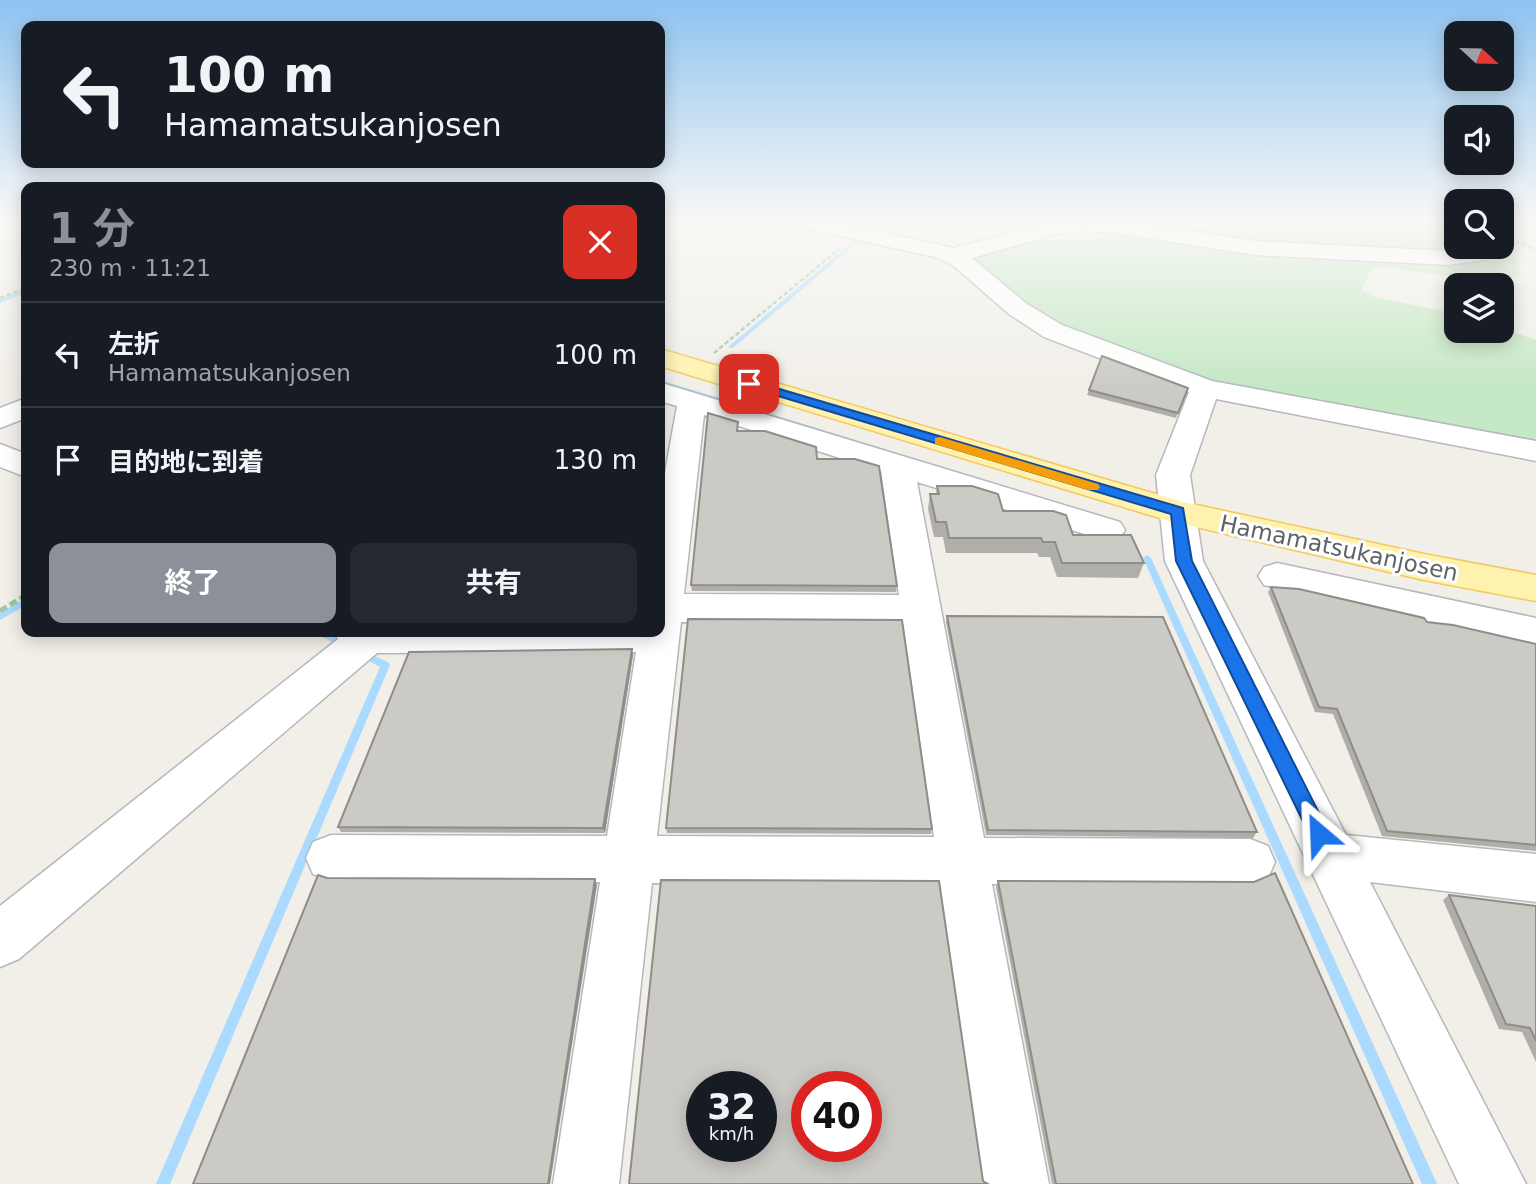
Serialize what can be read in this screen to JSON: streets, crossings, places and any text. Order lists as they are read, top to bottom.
{
  "streets": {
    "main road": ["Hamamatsukanjosen"]
  },
  "north": "right",
  "page": {
    "turn": ["100 m", "Hamamatsukanjosen"],
    "heading": ["1 分", "230 m · 11:21"],
    "list": [
      {
        "name": "左折",
        "note": "Hamamatsukanjosen",
        "value": "100 m"
      },
      {
        "name": "目的地に到着",
        "value": "130 m"
      }
    ],
    "buttons": ["終了", "共有"],
    "speed": "32 km/h",
    "limit": "40"
  }
}
